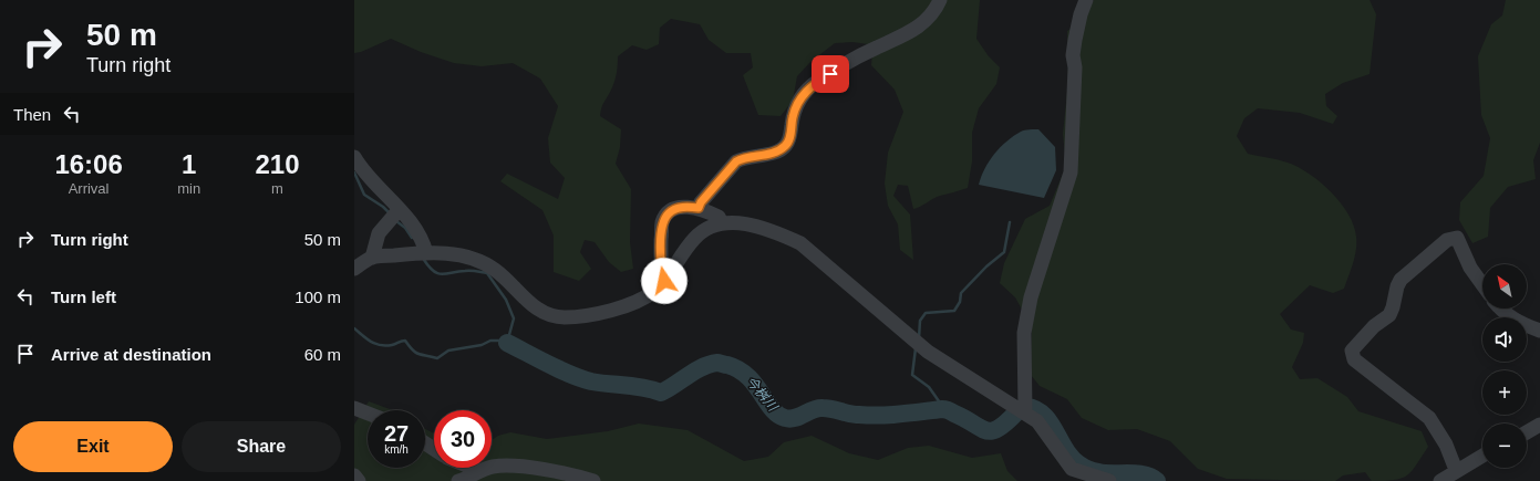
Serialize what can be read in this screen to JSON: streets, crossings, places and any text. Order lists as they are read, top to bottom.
{
  "water": ["今桝川"],
  "north": "top left",
  "page": {
    "turn": ["50 m", "Turn right"],
    "then": "Then",
    "eta": [
      "16:06",
      "Arrival",
      "1",
      "min",
      "210",
      "m"
    ],
    "list": [
      {
        "name": "Turn right",
        "value": "50 m"
      },
      {
        "name": "Turn left",
        "value": "100 m"
      },
      {
        "name": "Arrive at destination",
        "value": "60 m"
      }
    ],
    "map_buttons": ["+", "−"],
    "speed": "27 km/h",
    "limit": "30",
    "buttons": ["Exit", "Share"]
  }
}
